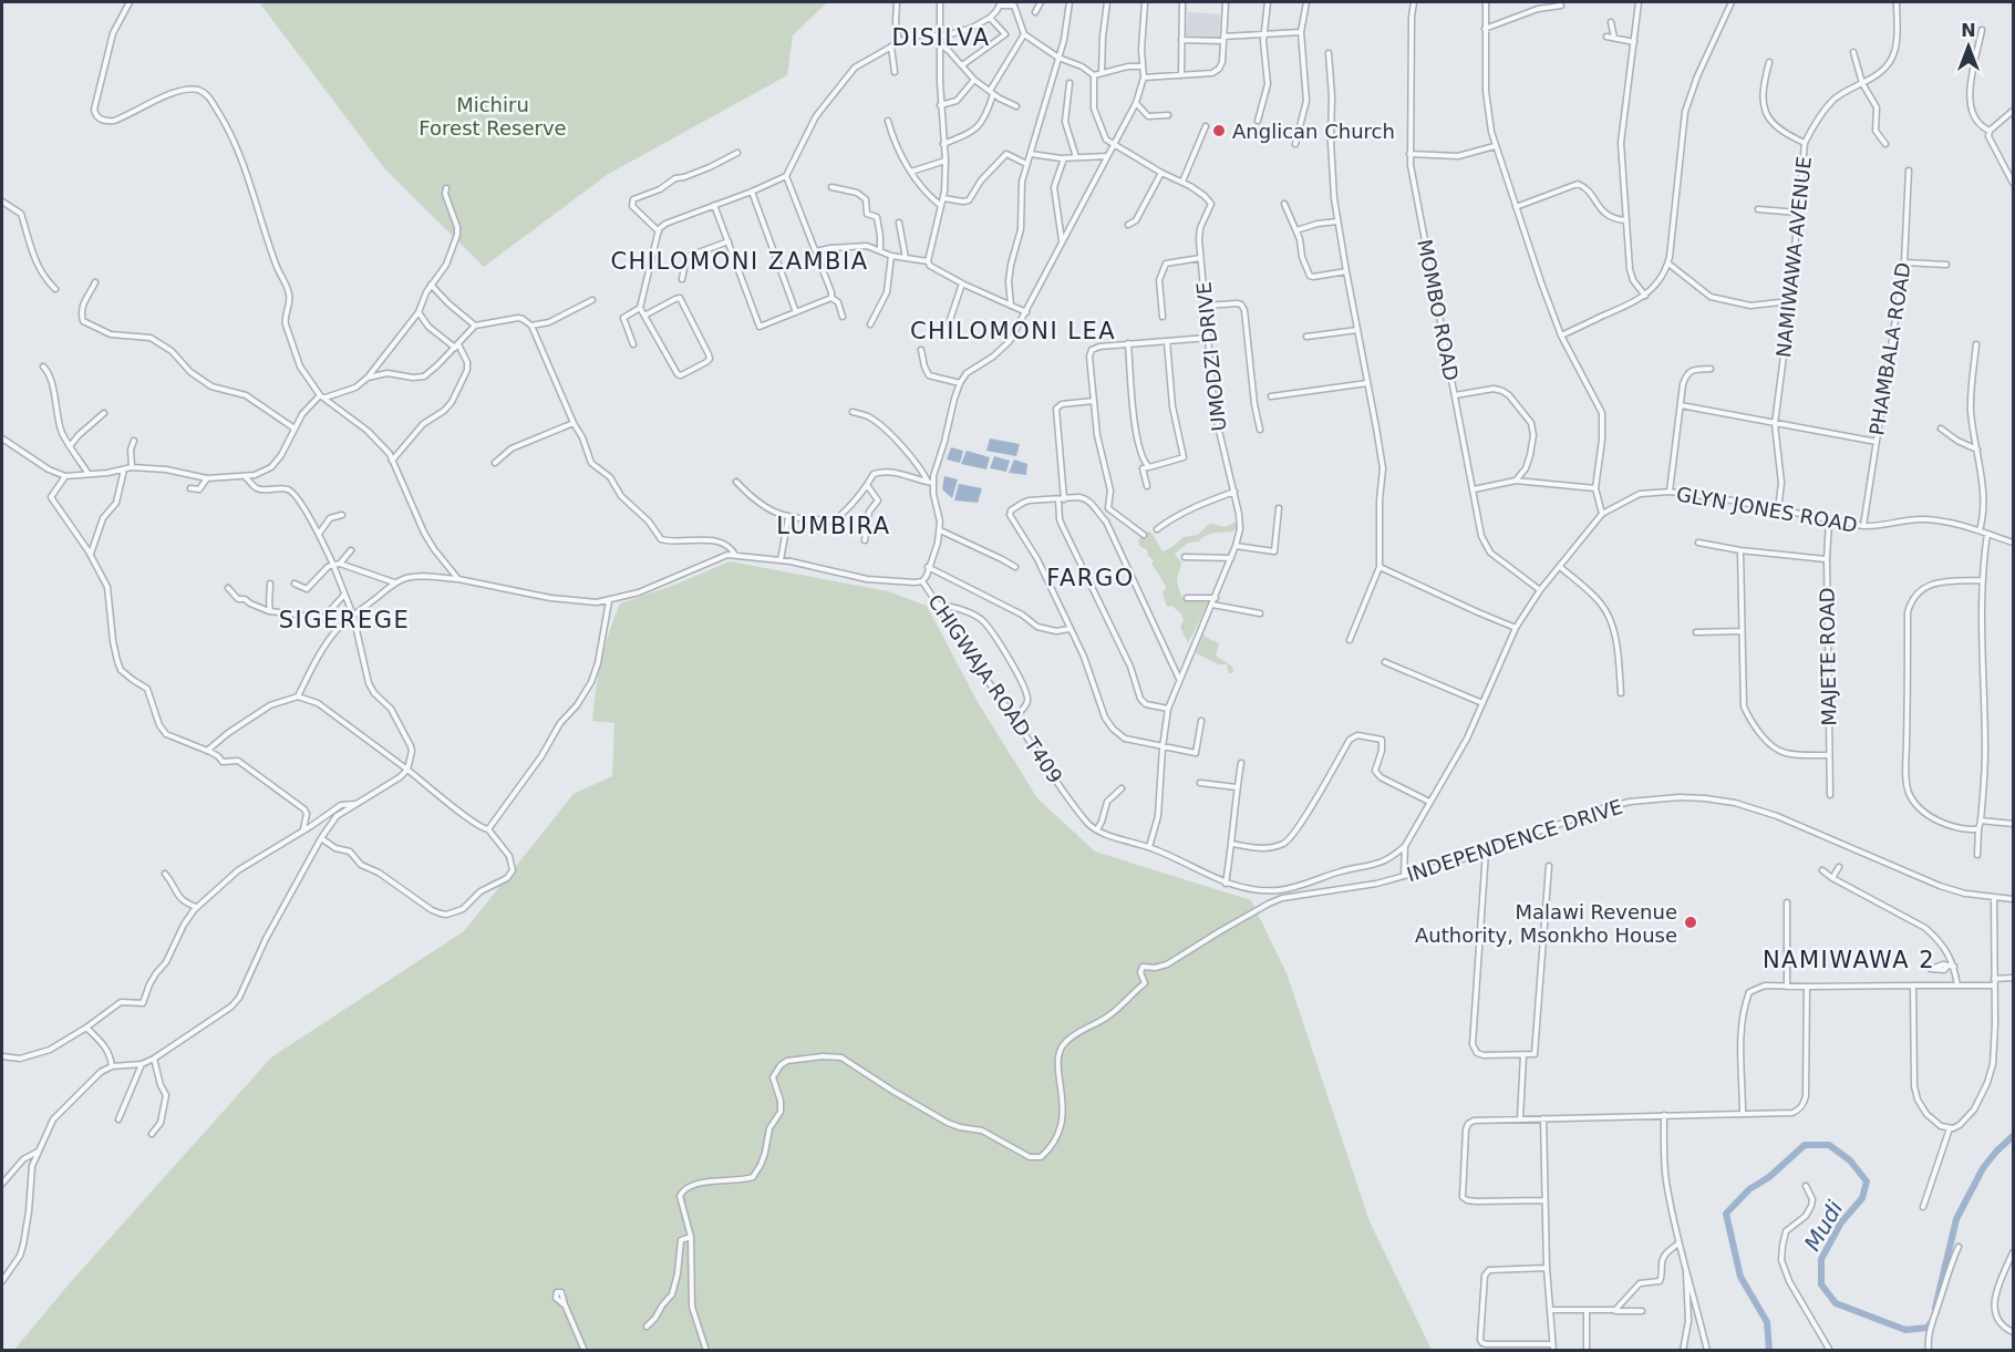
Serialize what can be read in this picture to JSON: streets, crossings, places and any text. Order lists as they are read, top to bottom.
{
  "streets": {
    "street": [
      "NAMIWAWA AVENUE",
      "MOMBO ROAD",
      "PHAMBALA ROAD",
      "UMODZI DRIVE",
      "GLYN JONES ROAD",
      "MAJETE ROAD",
      "CHIGWAJA ROAD T409",
      "INDEPENDENCE DRIVE"
    ]
  },
  "crossings": [
    ["NAMIWAWA AVENUE", "GLYN JONES ROAD"],
    ["MOMBO ROAD", "CHIGWAJA ROAD T409"],
    ["PHAMBALA ROAD", "GLYN JONES ROAD"],
    ["UMODZI DRIVE", "CHIGWAJA ROAD T409"],
    ["GLYN JONES ROAD", "MAJETE ROAD"],
    ["GLYN JONES ROAD", "CHIGWAJA ROAD T409"]
  ],
  "districts": [
    "DISILVA",
    "CHILOMONI ZAMBIA",
    "CHILOMONI LEA",
    "LUMBIRA",
    "FARGO",
    "SIGEREGE",
    "NAMIWAWA 2"
  ],
  "water": ["Mudi"],
  "parks": ["Michiru Forest Reserve"],
  "places": ["Anglican Church", "Malawi Revenue Authority, Msonkho House"],
  "north": "top"
}
